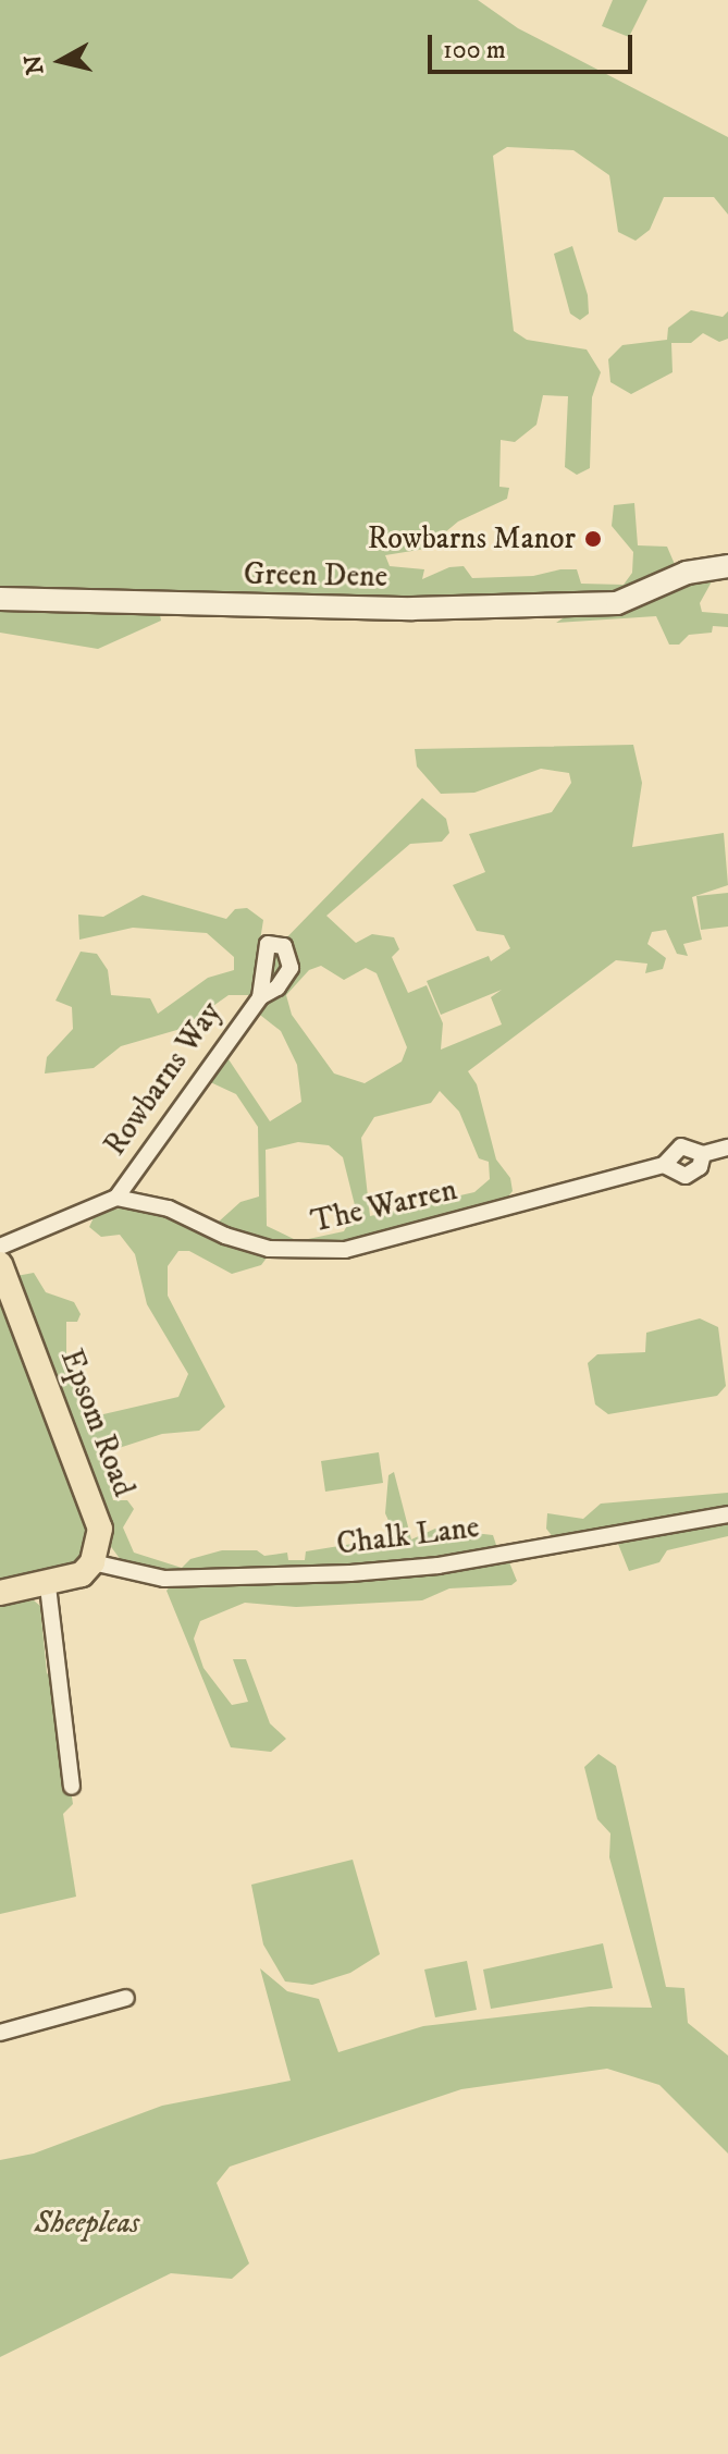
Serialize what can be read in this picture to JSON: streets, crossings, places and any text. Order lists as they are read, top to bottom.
{
  "streets": {
    "main road": ["Epsom Road"],
    "street": [
      "Green Dene",
      "Rowbarns Way",
      "The Warren",
      "Chalk Lane"
    ]
  },
  "crossings": [
    ["Rowbarns Way", "The Warren"],
    ["Epsom Road", "Chalk Lane"]
  ],
  "parks": ["Sheepleas"],
  "places": ["Rowbarns Manor"],
  "scale_bar": "100 m",
  "north": "left"
}
